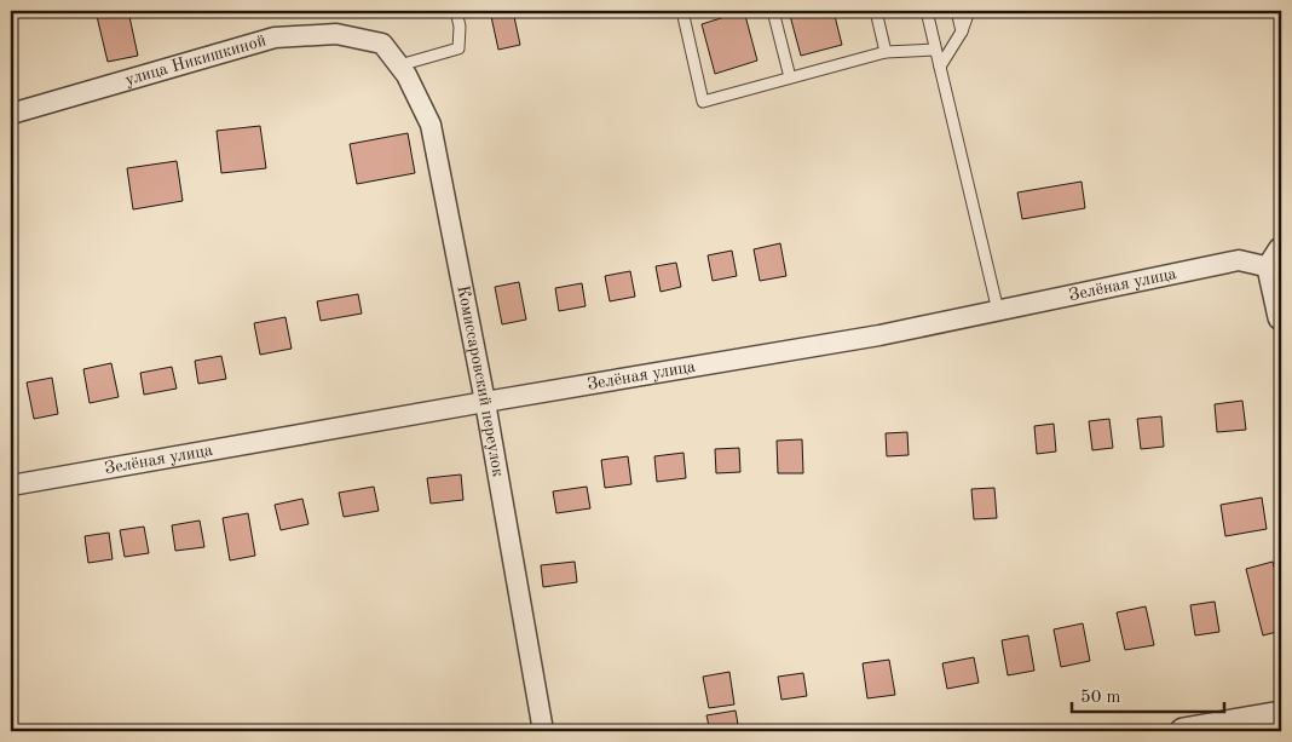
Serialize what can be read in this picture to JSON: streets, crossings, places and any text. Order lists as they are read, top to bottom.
{
  "streets": {
    "street": ["улица Никишкиной", "Зелёная улица", "Комиссаровский переулок"]
  },
  "crossings": [
    ["улица Никишкиной", "Комиссаровский переулок"],
    ["Зелёная улица", "Комиссаровский переулок"]
  ],
  "scale_bar": "50 m"
}
